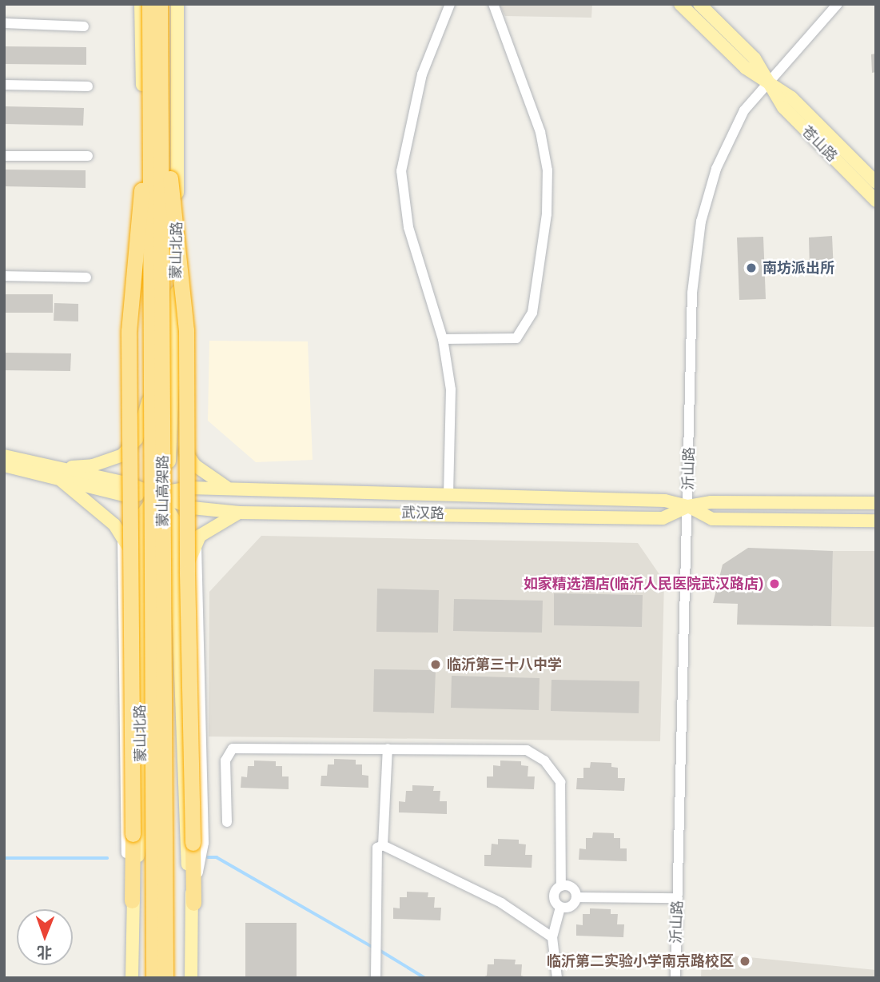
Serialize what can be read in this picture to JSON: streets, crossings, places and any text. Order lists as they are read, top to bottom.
{
  "streets": {
    "highway": ["蒙山高架路"],
    "main road": ["苍山路", "蒙山北路", "武汉路"],
    "street": ["沂山路"]
  },
  "crossings": [
    ["苍山路", "沂山路"],
    ["蒙山北路", "武汉路"],
    ["沂山路", "武汉路"]
  ],
  "places": [
    "南坊派出所",
    "如家精选酒店(临沂人民医院武汉路店)",
    "临沂第三十八中学",
    "临沂第二实验小学南京路校区"
  ],
  "north": "bottom"
}
